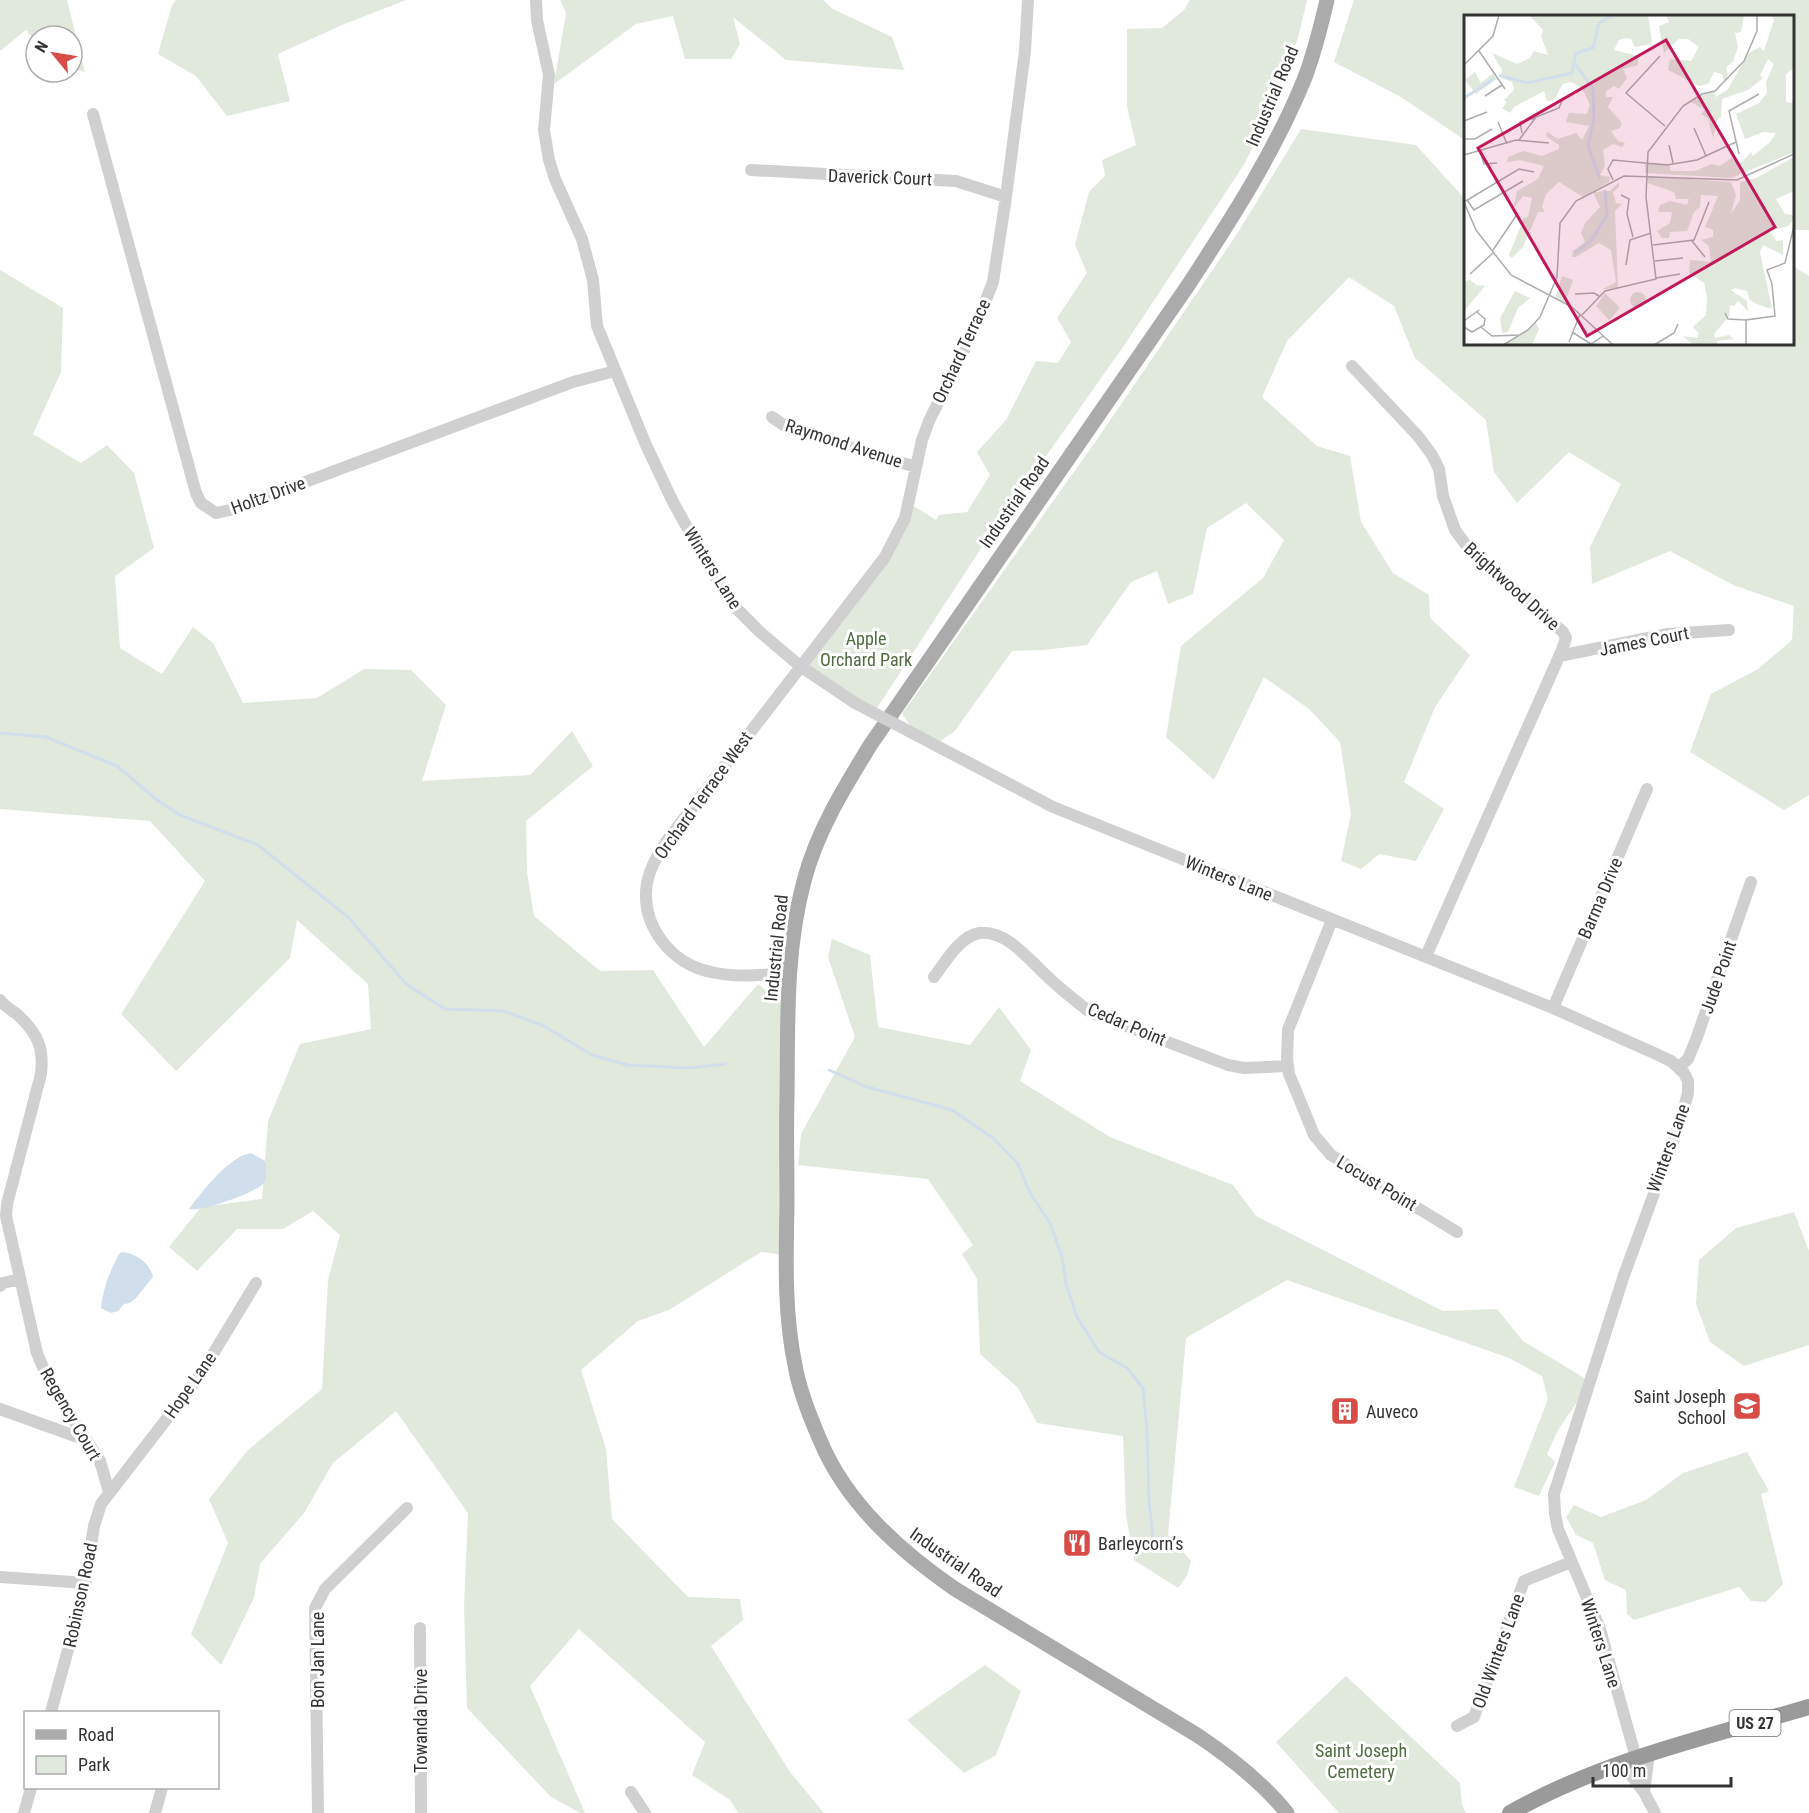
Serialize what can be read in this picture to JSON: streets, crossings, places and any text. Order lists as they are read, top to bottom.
{
  "streets": {
    "highway": ["US 27"],
    "main road": ["Industrial Road"],
    "street": [
      "Daverick Court",
      "Orchard Terrace",
      "Raymond Avenue",
      "Holtz Drive",
      "Winters Lane",
      "Brightwood Drive",
      "James Court",
      "Orchard Terrace West",
      "Barma Drive",
      "Jude Point",
      "Cedar Point",
      "Locust Point",
      "Hope Lane",
      "Regency Court",
      "Robinson Road",
      "Old Winters Lane",
      "Bon Jan Lane",
      "Towanda Drive"
    ]
  },
  "crossings": [
    ["Industrial Road", "Orchard Terrace West"],
    ["Daverick Court", "Orchard Terrace"],
    ["Orchard Terrace", "Raymond Avenue"],
    ["Orchard Terrace", "Winters Lane"],
    ["Orchard Terrace", "Orchard Terrace West"],
    ["Holtz Drive", "Winters Lane"],
    ["Winters Lane", "Brightwood Drive"],
    ["Winters Lane", "Orchard Terrace West"],
    ["Winters Lane", "Barma Drive"],
    ["Winters Lane", "Jude Point"],
    ["Winters Lane", "Locust Point"],
    ["Winters Lane", "Old Winters Lane"],
    ["Winters Lane", "US 27"],
    ["Brightwood Drive", "James Court"],
    ["Cedar Point", "Locust Point"],
    ["Hope Lane", "Robinson Road"],
    ["Regency Court", "Robinson Road"]
  ],
  "parks": ["Apple Orchard Park", "Saint Joseph Cemetery"],
  "places": {
    "school or university": ["Saint Joseph School"],
    "building": ["Auveco"],
    "restaurant": ["Barleycorn’s"]
  },
  "legend": ["Road", "Park"],
  "scale_bar": "100 m",
  "north": "top left"
}
